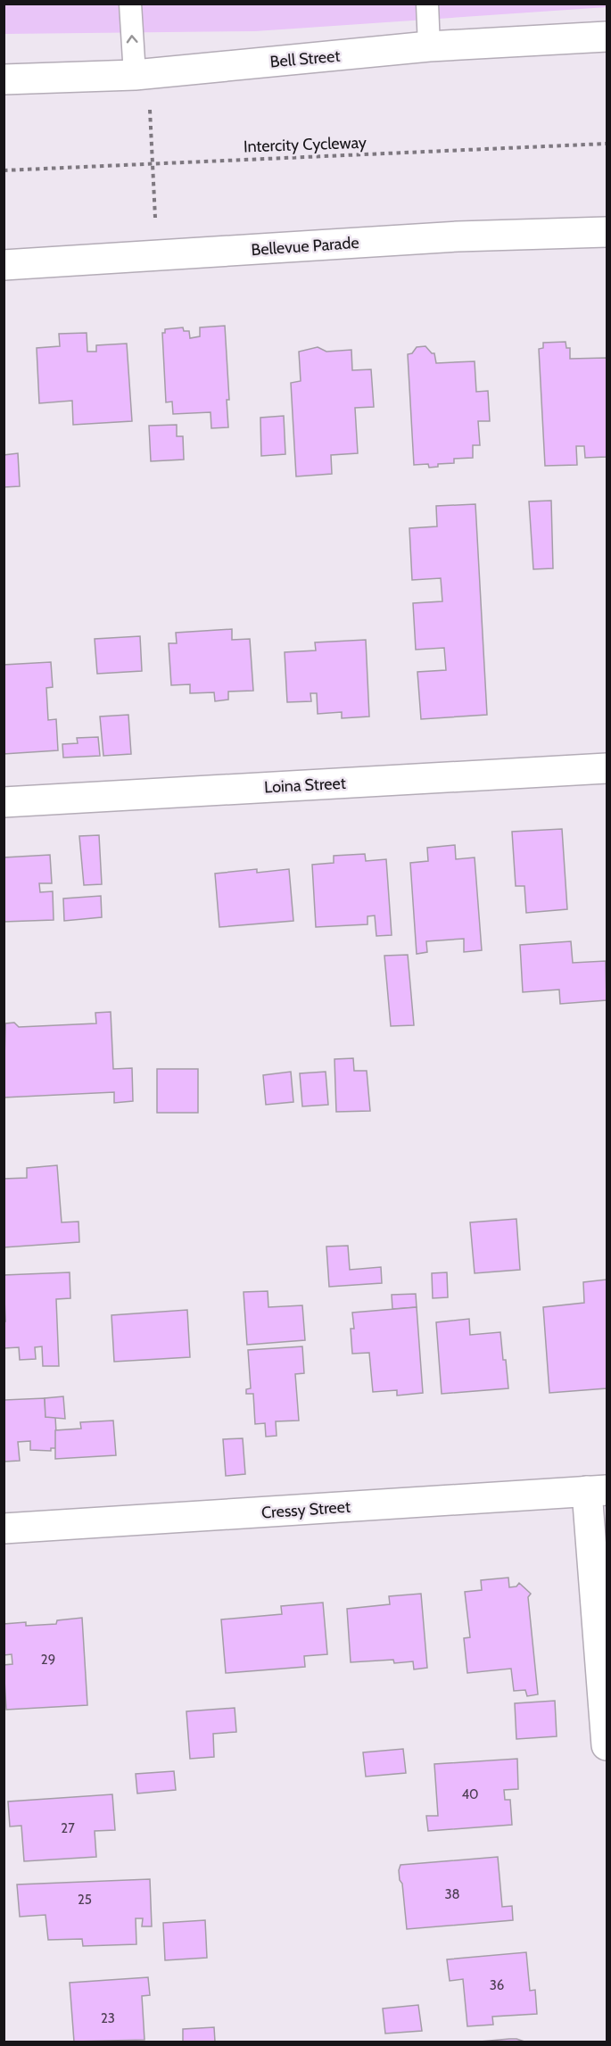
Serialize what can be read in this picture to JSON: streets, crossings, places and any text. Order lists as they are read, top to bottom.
{
  "streets": {
    "street": [
      "Bell Street",
      "Bellevue Parade",
      "Loina Street",
      "Cressy Street"
    ],
    "path": ["Intercity Cycleway"]
  },
  "house_numbers": [
    "29",
    "40",
    "27",
    "38",
    "25",
    "36",
    "23"
  ]
}
